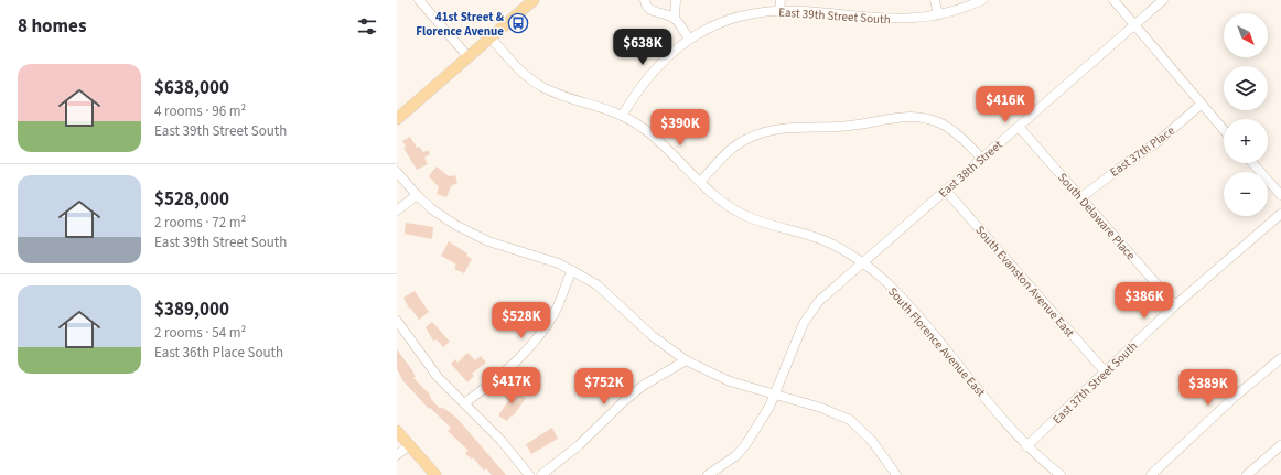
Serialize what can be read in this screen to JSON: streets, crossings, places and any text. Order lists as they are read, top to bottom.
{
  "streets": {
    "street": [
      "East 39th Street South",
      "East 37th Place",
      "East 38th Street",
      "South Delaware Place",
      "South Evanston Avenue East",
      "South Florence Avenue East",
      "East 37th Street South"
    ]
  },
  "crossings": [
    ["East 39th Street South", "South Florence Avenue East"],
    ["East 37th Place", "South Delaware Place"],
    ["East 38th Street", "South Delaware Place"],
    ["East 38th Street", "South Evanston Avenue East"],
    ["East 38th Street", "South Florence Avenue East"],
    ["South Delaware Place", "East 37th Street South"],
    ["South Evanston Avenue East", "East 37th Street South"],
    ["South Florence Avenue East", "East 37th Street South"]
  ],
  "places": {
    "bus stop": ["41st Street & Florence Avenue"]
  },
  "north": "bottom right",
  "page": {
    "heading": "8 homes",
    "map_buttons": ["+", "−"],
    "price": [
      "$638K",
      "$416K",
      "$390K",
      "$386K",
      "$528K",
      "$417K",
      "$752K",
      "$389K"
    ],
    "list": [
      {
        "name": "$638,000",
        "note": "4 rooms · 96 m² · East 39th Street South"
      },
      {
        "name": "$528,000",
        "note": "2 rooms · 72 m² · East 39th Street South"
      },
      {
        "name": "$389,000",
        "note": "2 rooms · 54 m² · East 36th Place South"
      }
    ]
  }
}
